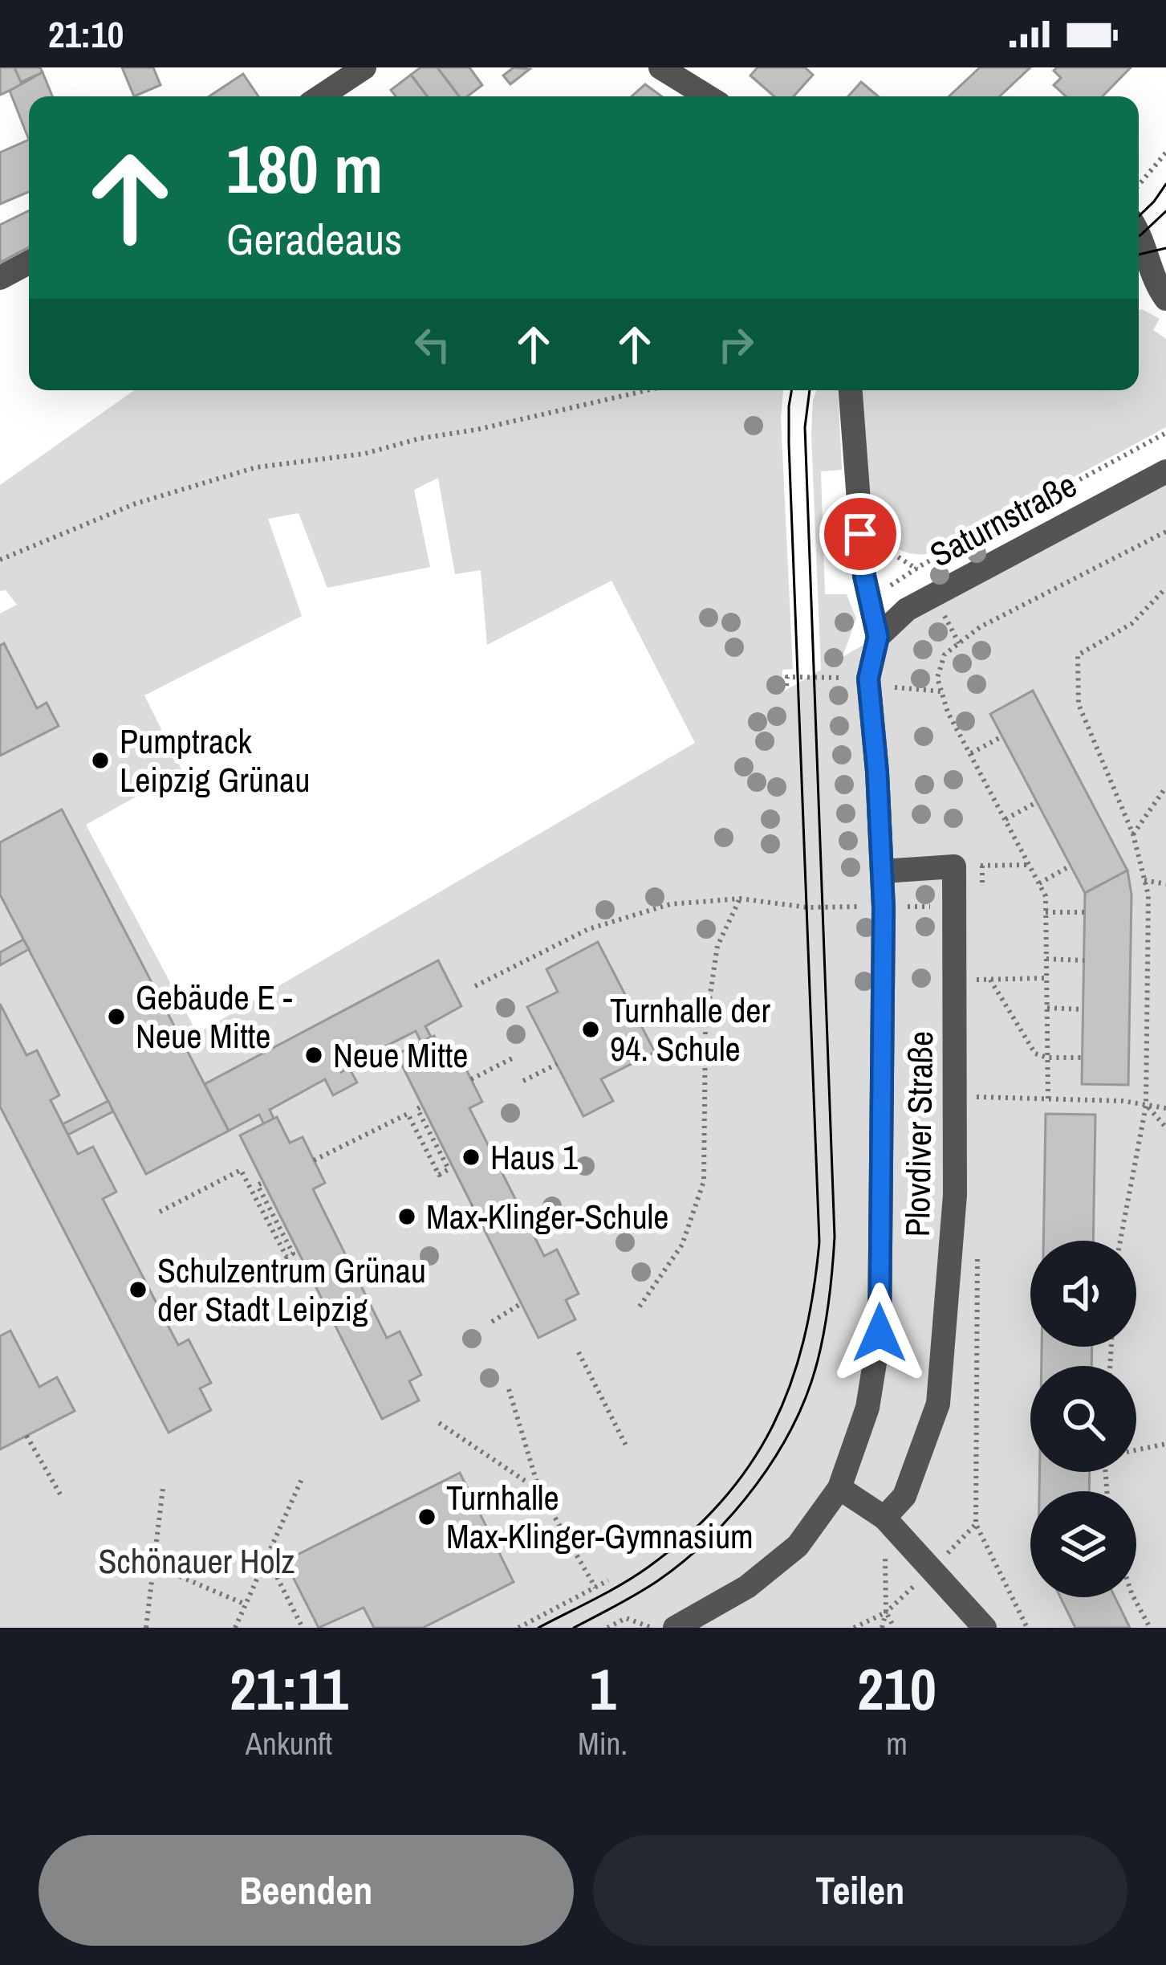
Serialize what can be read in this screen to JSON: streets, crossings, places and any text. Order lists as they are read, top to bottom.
{
  "streets": {
    "street": ["Saturnstraße", "Plovdiver Straße"]
  },
  "crossings": [
    ["Saturnstraße", "Plovdiver Straße"]
  ],
  "parks": ["Schönauer Holz"],
  "places": [
    "Pumptrack Leipzig Grünau",
    "Gebäude E - Neue Mitte",
    "Turnhalle der 94. Schule",
    "Neue Mitte",
    "Haus 1",
    "Max-Klinger-Schule",
    "Schulzentrum Grünau der Stadt Leipzig",
    "Turnhalle Max-Klinger-Gymnasium"
  ],
  "page": {
    "status": "21:10",
    "turn": ["180 m", "Geradeaus"],
    "eta": [
      "21:11",
      "Ankunft",
      "1",
      "Min.",
      "210",
      "m"
    ],
    "buttons": ["Beenden", "Teilen"]
  }
}
